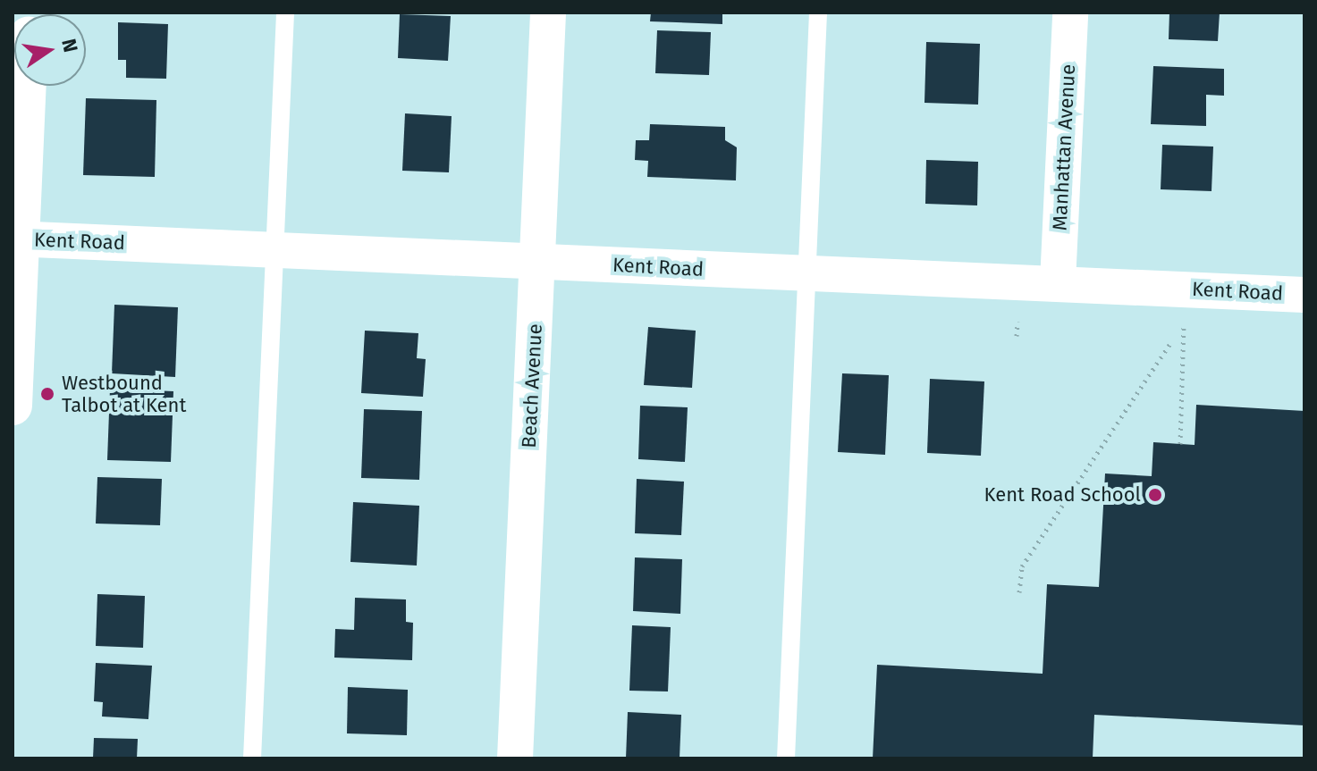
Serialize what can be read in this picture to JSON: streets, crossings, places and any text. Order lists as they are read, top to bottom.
{
  "streets": {
    "street": ["Manhattan Avenue", "Kent Road", "Beach Avenue"]
  },
  "crossings": [
    ["Manhattan Avenue", "Kent Road"],
    ["Kent Road", "Beach Avenue"]
  ],
  "places": ["Westbound Talbot at Kent", "Kent Road School"],
  "north": "right"
}
